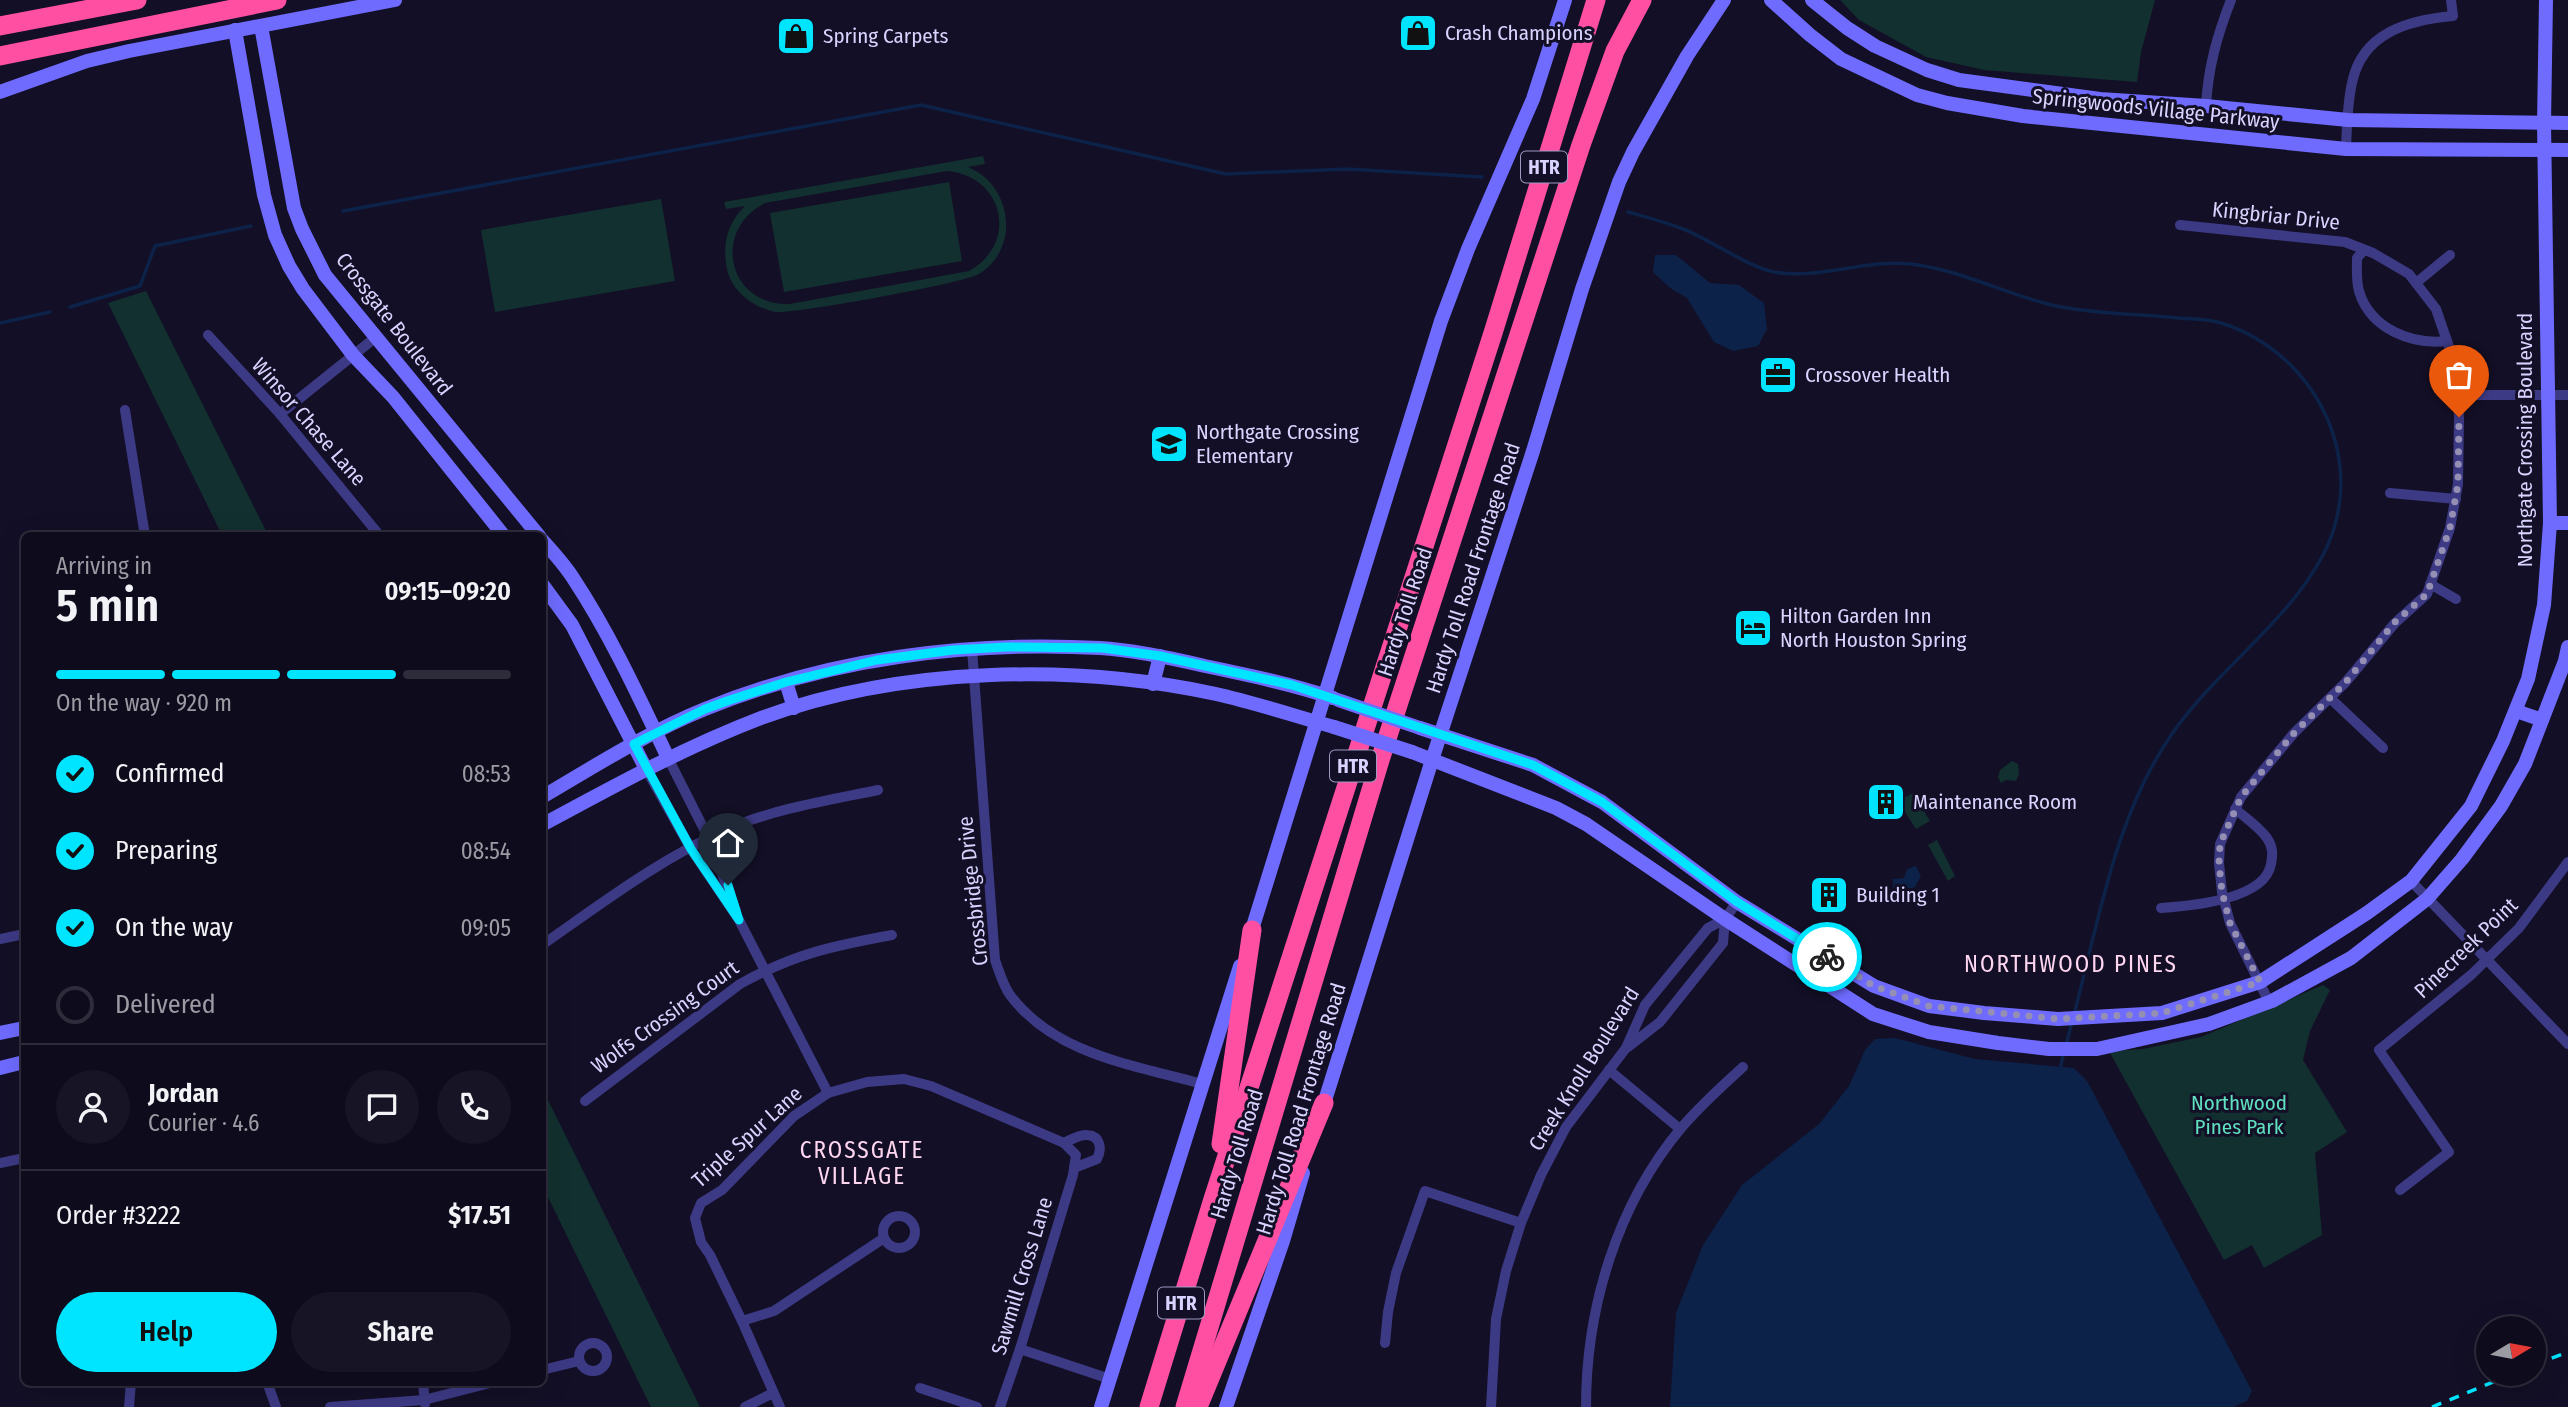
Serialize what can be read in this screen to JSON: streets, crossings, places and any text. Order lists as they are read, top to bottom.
{
  "streets": {
    "highway": ["HTR", "Hardy Toll Road"],
    "street": [
      "Springwoods Village Parkway",
      "Kingbriar Drive",
      "Crossgate Boulevard",
      "Winsor Chase Lane",
      "Northgate Crossing Boulevard",
      "Hardy Toll Road Frontage Road",
      "Crossbridge Drive",
      "Pinecreek Point",
      "Wolfs Crossing Court",
      "Creek Knoll Boulevard",
      "Triple Spur Lane",
      "Sawmill Cross Lane"
    ]
  },
  "crossings": [
    ["Springwoods Village Parkway", "Northgate Crossing Boulevard"],
    ["Kingbriar Drive", "Northgate Crossing Boulevard"],
    ["Northgate Crossing Boulevard", "Hardy Toll Road Frontage Road"],
    ["Northgate Crossing Boulevard", "Crossbridge Drive"],
    ["Northgate Crossing Boulevard", "Creek Knoll Boulevard"],
    ["Triple Spur Lane", "Sawmill Cross Lane"]
  ],
  "districts": ["NORTHWOOD PINES", "CROSSGATE VILLAGE"],
  "parks": ["Northwood Pines Park"],
  "places": {
    "shop": ["Crash Champions", "Spring Carpets"],
    "office": ["Crossover Health"],
    "school or university": ["Northgate Crossing Elementary"],
    "hotel": ["Hilton Garden Inn North Houston Spring"],
    "building": ["Maintenance Room", "Building 1"]
  },
  "north": "right",
  "page": {
    "heading": ["5 min", "Arriving in", "09:15–09:20"],
    "panel": [
      "Jordan",
      "Courier · 4.6",
      "Order #3222",
      "$17.51"
    ],
    "bar": "On the way · 920 m",
    "list": [
      ["Confirmed", "08:53"],
      ["Preparing", "08:54"],
      ["On the way", "09:05"],
      "Delivered"
    ],
    "buttons": ["Help", "Share"]
  }
}
